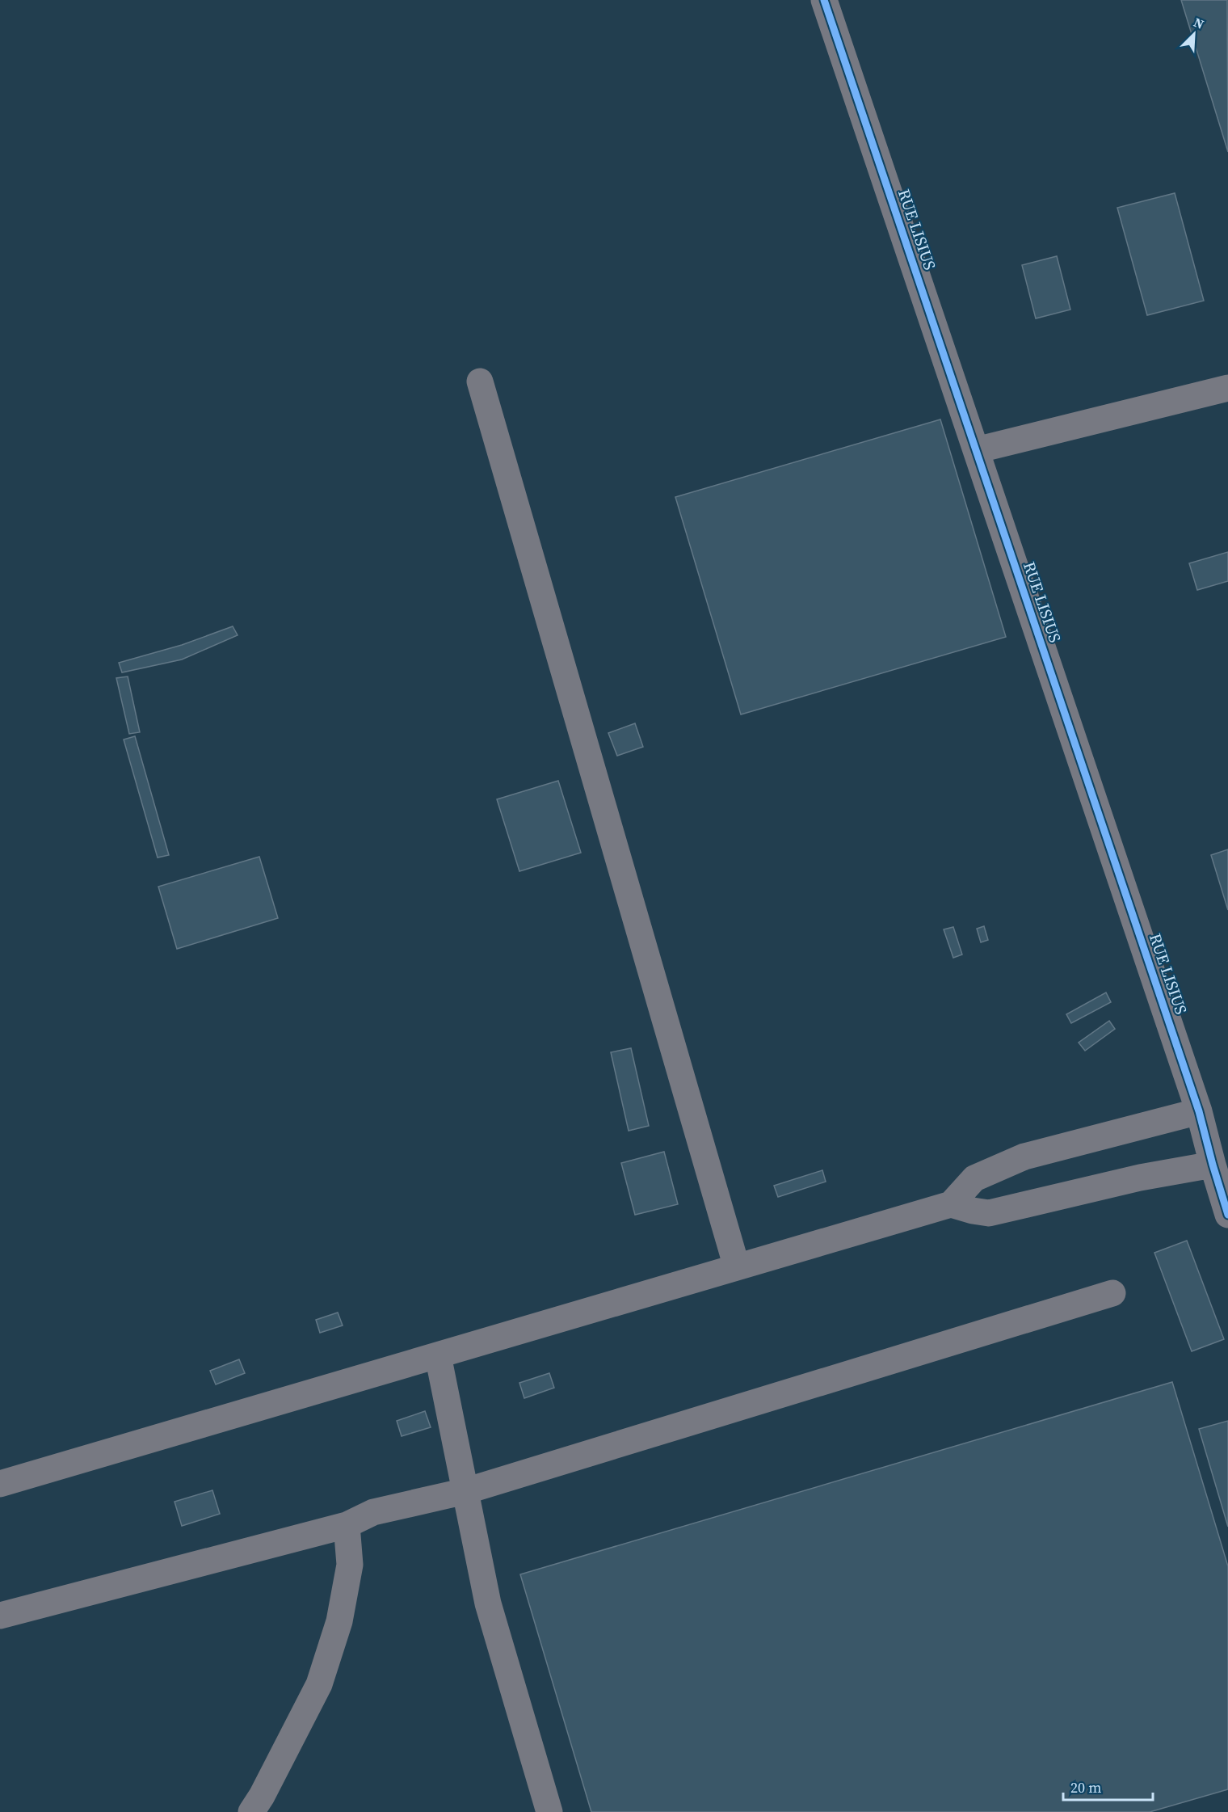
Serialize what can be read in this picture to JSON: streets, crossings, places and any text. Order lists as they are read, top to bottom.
{
  "streets": {
    "street": ["RUE LISIUS"]
  },
  "scale_bar": "20 m",
  "north": "top right"
}
